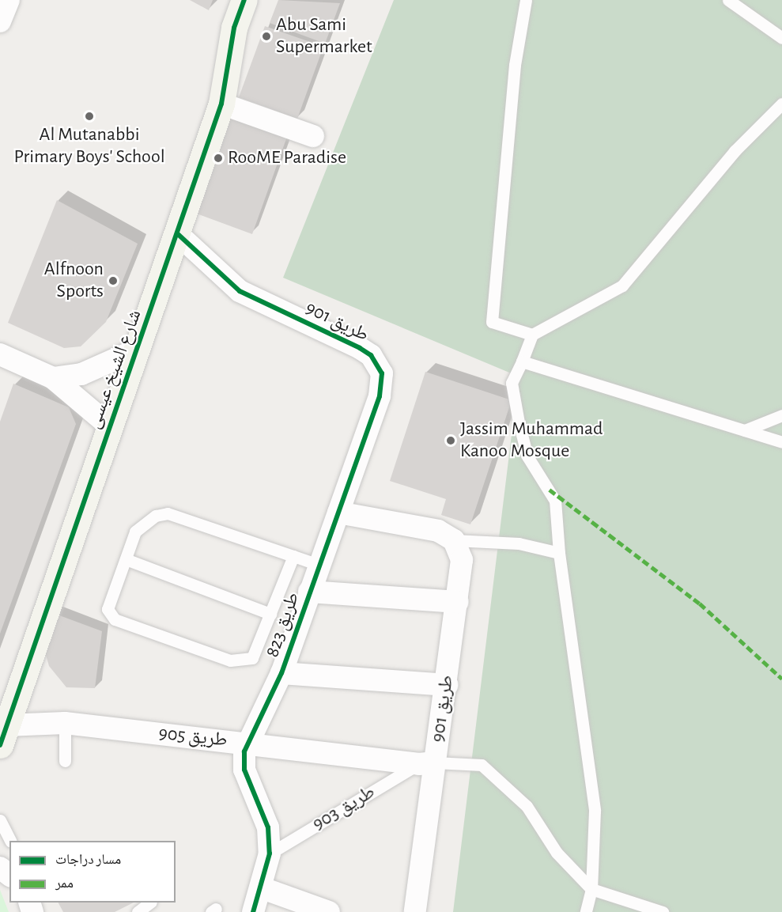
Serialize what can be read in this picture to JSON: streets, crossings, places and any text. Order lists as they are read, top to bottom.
{
  "streets": {
    "street": [
      "طريق 901",
      "شارع الشيخ عيسى",
      "طريق 823",
      "طريق 905"
    ],
    "lane": ["طريق 903"]
  },
  "crossings": [
    ["طريق 901", "شارع الشيخ عيسى"],
    ["طريق 901", "طريق 823"],
    ["طريق 901", "طريق 905"],
    ["طريق 901", "طريق 903"],
    ["شارع الشيخ عيسى", "طريق 905"],
    ["طريق 823", "طريق 905"],
    ["طريق 905", "طريق 903"]
  ],
  "places": [
    "Abu Sami Supermarket",
    "Al Mutanabbi Primary Boys' School",
    "RooME Paradise",
    "Alfnoon Sports",
    "Jassim Muhammad Kanoo Mosque"
  ],
  "legend": ["مسار دراجات", "ممر"]
}
